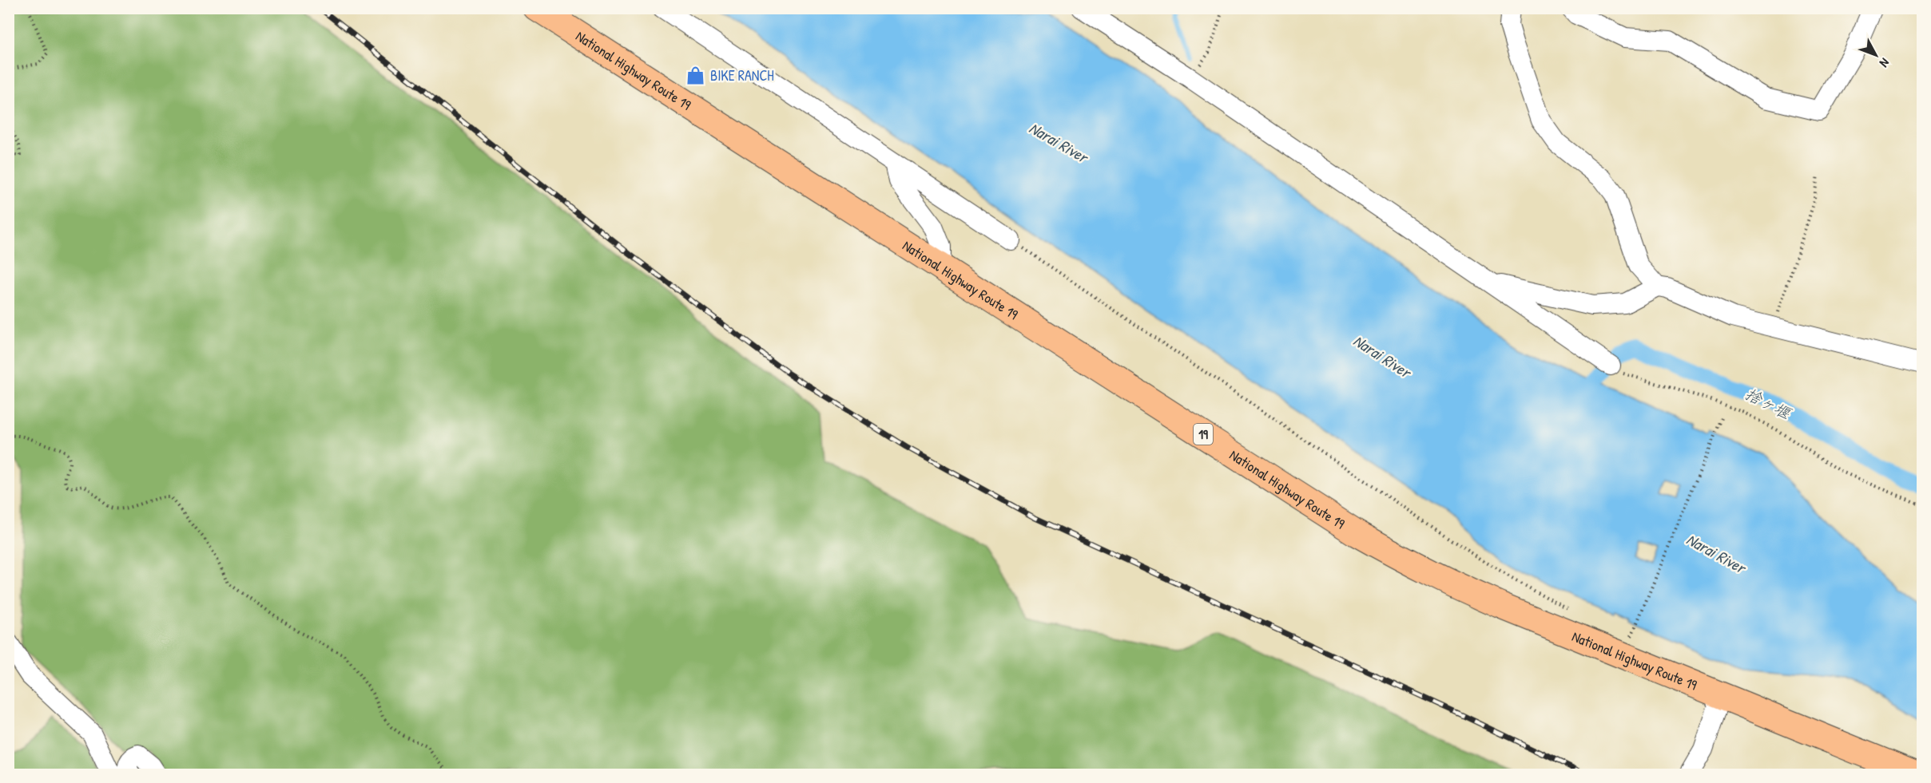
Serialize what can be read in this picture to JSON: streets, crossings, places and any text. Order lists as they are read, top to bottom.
{
  "streets": {
    "highway": ["National Highway Route 19", "19"]
  },
  "water": ["Narai River", "捨ヶ堰"],
  "places": {
    "shop": ["BIKE RANCH"]
  },
  "north": "bottom right"
}
